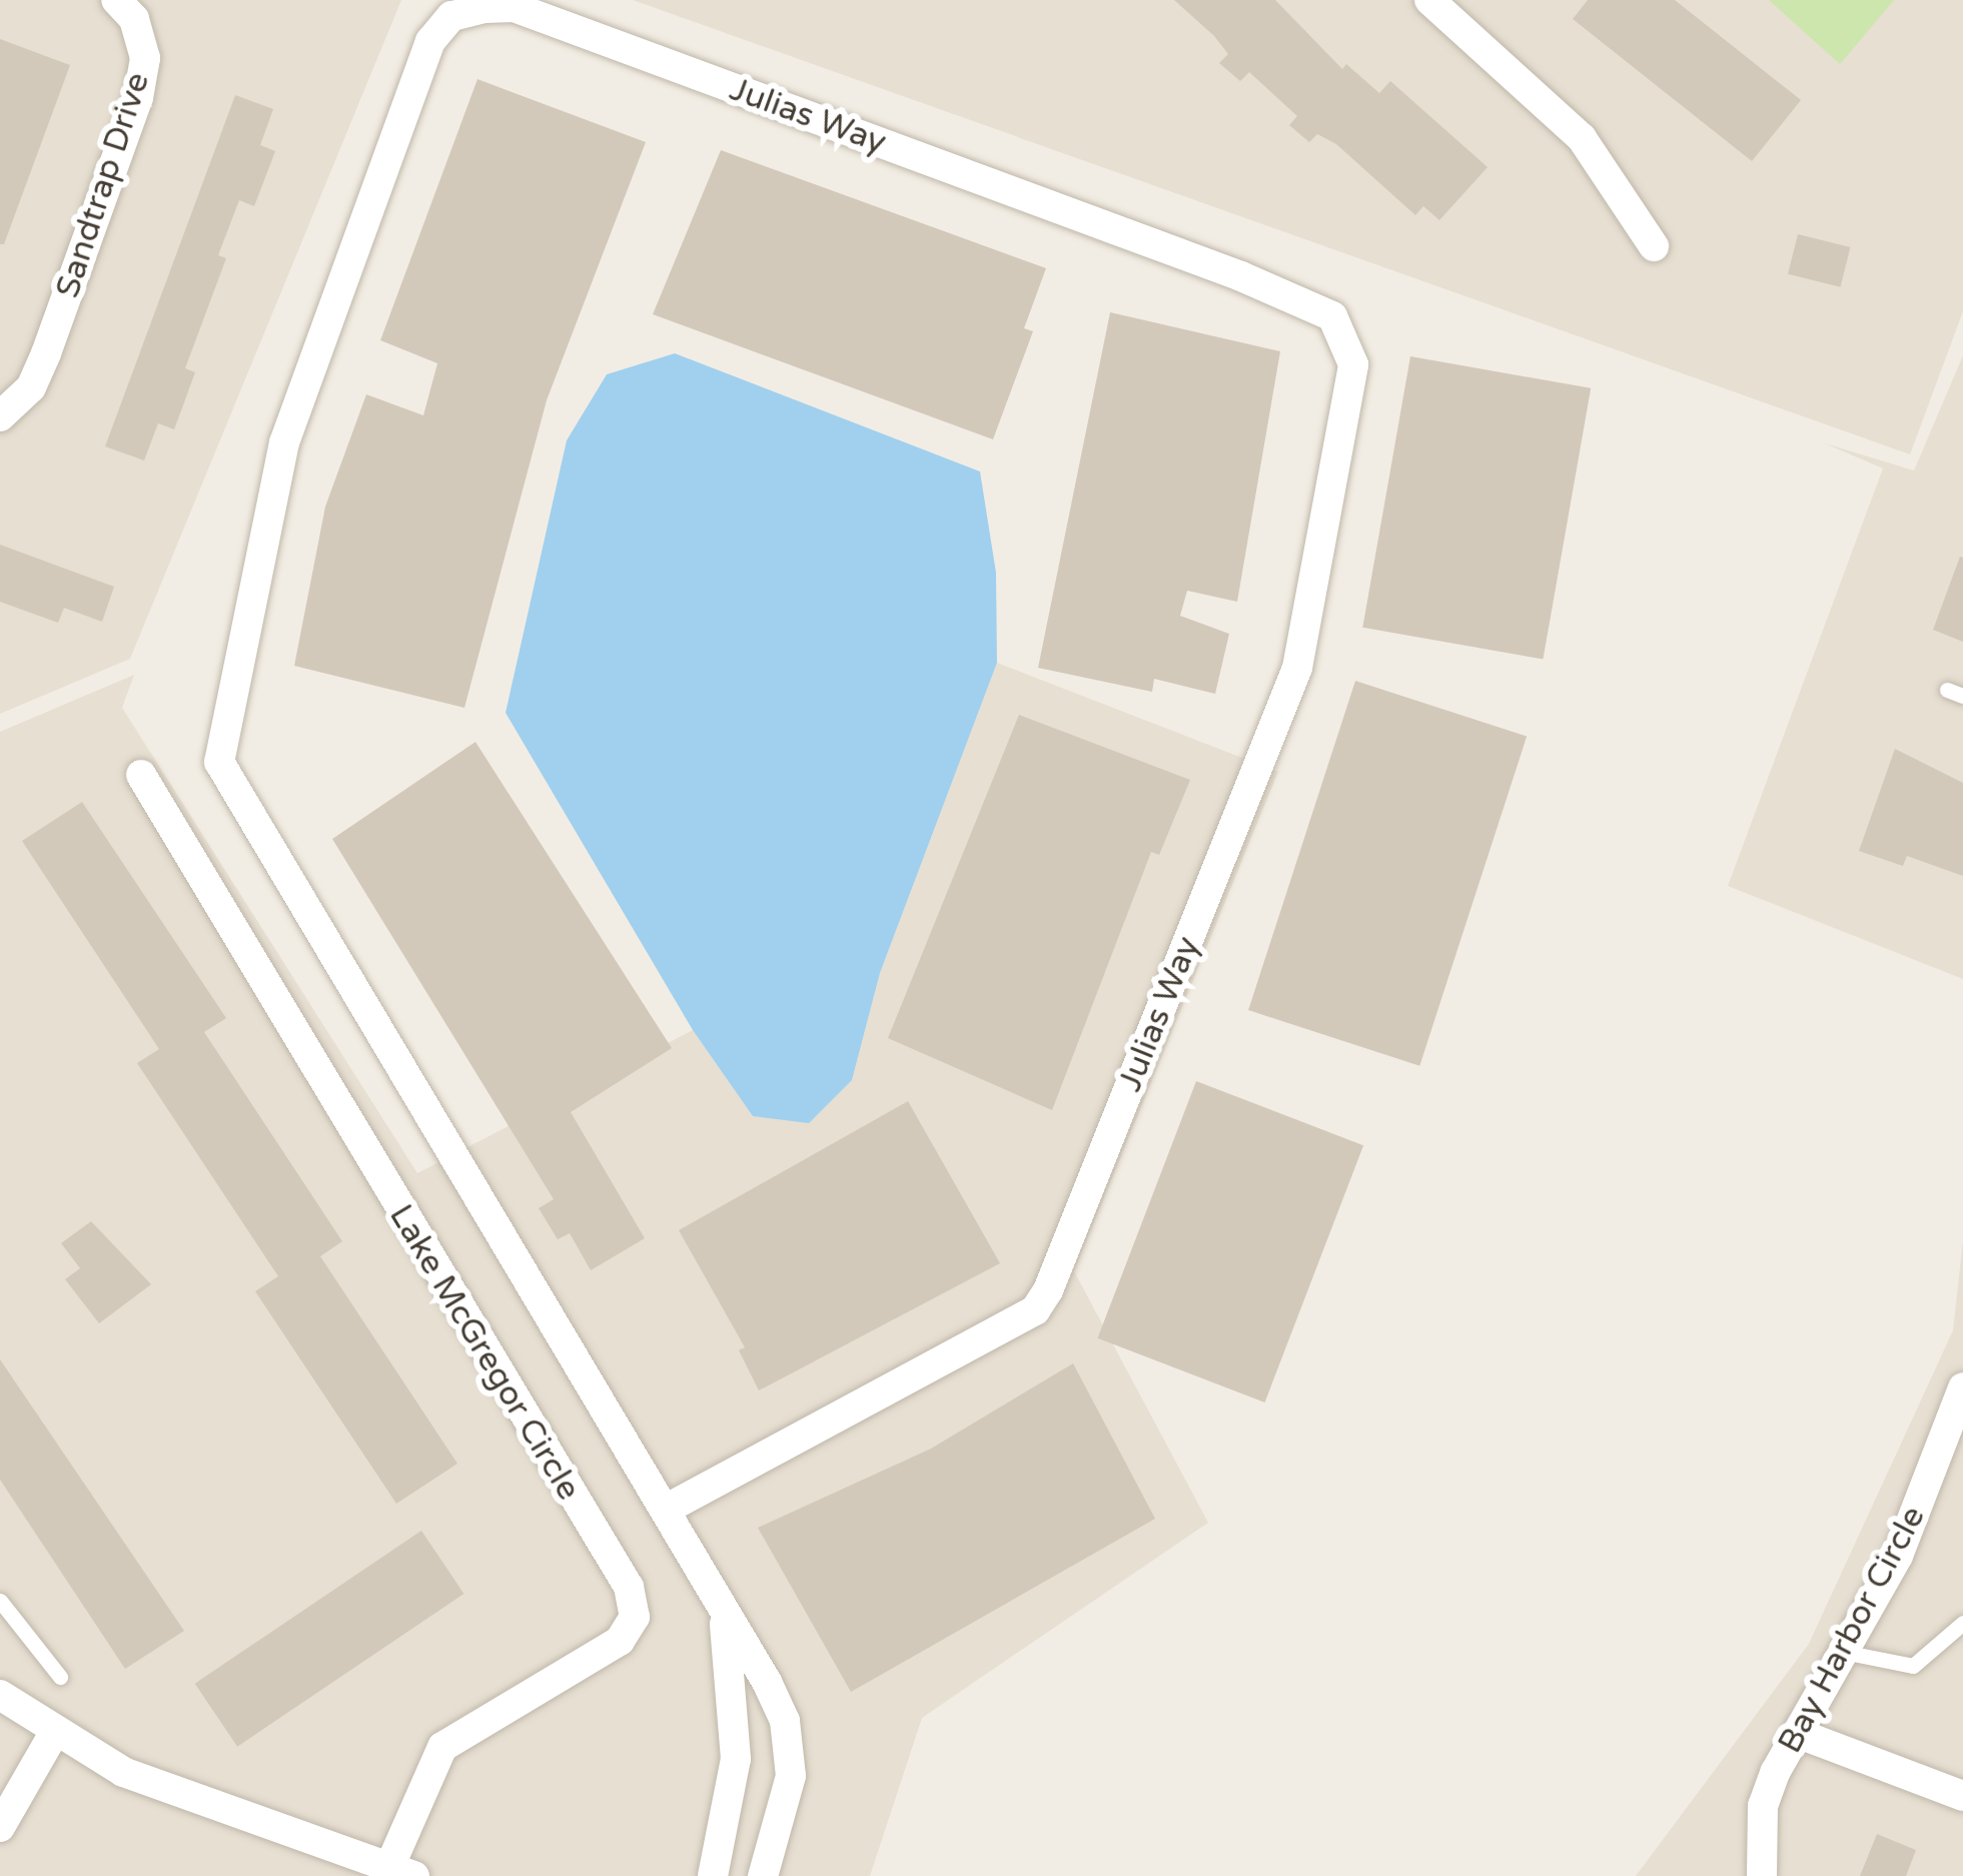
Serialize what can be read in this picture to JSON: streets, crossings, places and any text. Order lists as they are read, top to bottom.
{
  "streets": {
    "street": [
      "Julias Way",
      "Sandtrap Drive",
      "Lake McGregor Circle",
      "Bay Harbor Circle"
    ]
  }
}
